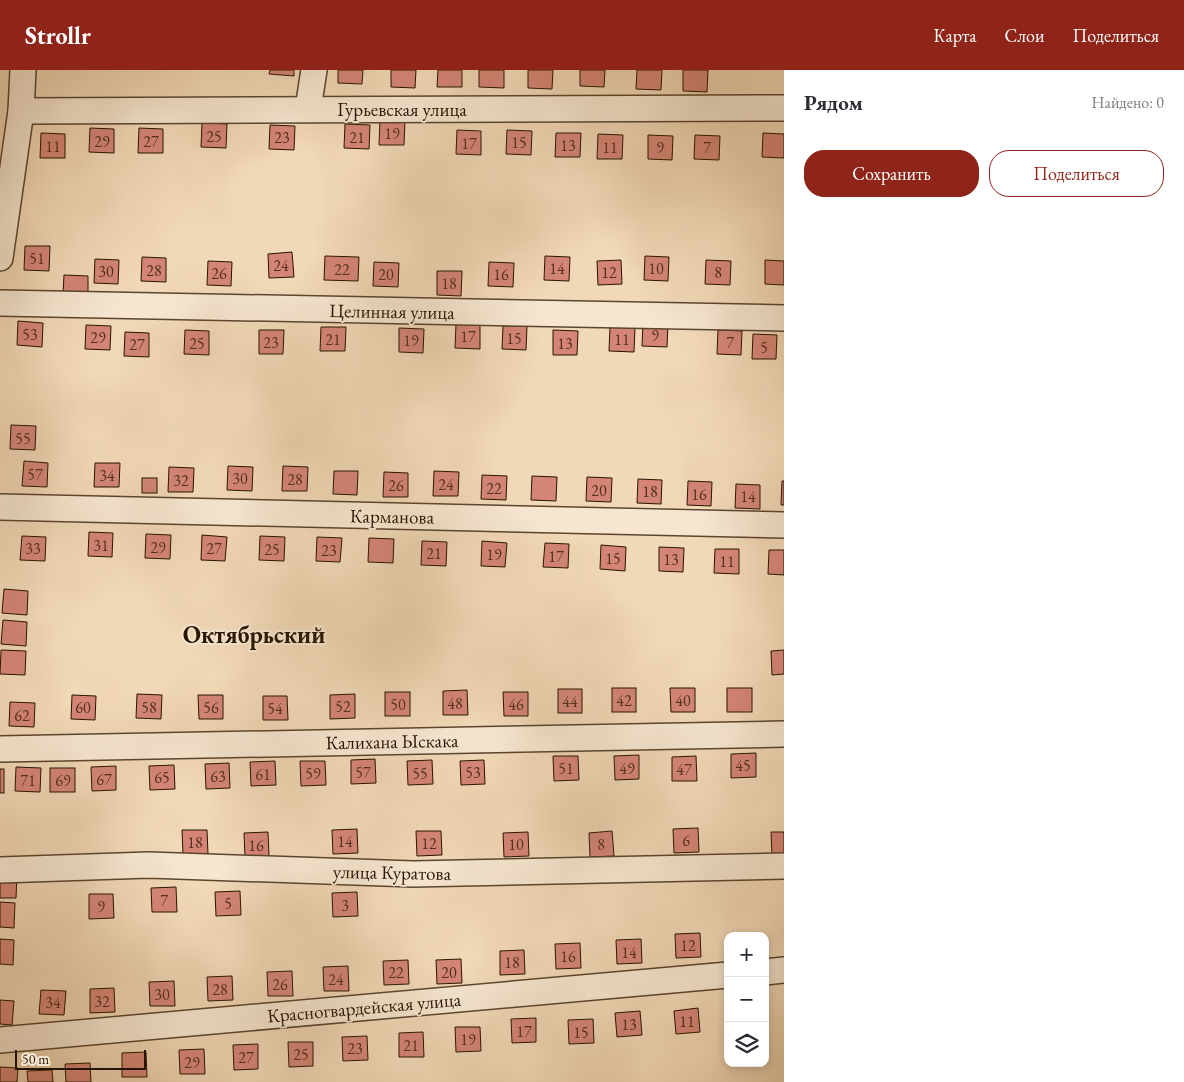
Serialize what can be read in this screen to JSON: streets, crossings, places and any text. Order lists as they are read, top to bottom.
{
  "streets": {
    "street": [
      "Гурьевская улица",
      "Целинная улица",
      "Карманова",
      "Калихана Ыскака",
      "улица Куратова",
      "Красногвардейская улица"
    ]
  },
  "districts": ["Октябрьский"],
  "house_numbers": [
    "19",
    "25",
    "23",
    "21",
    "29",
    "27",
    "15",
    "17",
    "13",
    "11",
    "11",
    "9",
    "7",
    "51",
    "24",
    "14",
    "10",
    "22",
    "28",
    "30",
    "12",
    "8",
    "26",
    "20",
    "16",
    "18",
    "53",
    "9",
    "17",
    "29",
    "15",
    "21",
    "11",
    "19",
    "23",
    "7",
    "25",
    "13",
    "27",
    "5",
    "55",
    "57",
    "34",
    "30",
    "28",
    "32",
    "24",
    "26",
    "22",
    "20",
    "18",
    "16",
    "14",
    "31",
    "29",
    "33",
    "27",
    "25",
    "23",
    "21",
    "19",
    "17",
    "15",
    "13",
    "11",
    "42",
    "40",
    "44",
    "48",
    "50",
    "46",
    "52",
    "60",
    "58",
    "56",
    "54",
    "62",
    "45",
    "51",
    "49",
    "47",
    "57",
    "53",
    "59",
    "55",
    "61",
    "63",
    "65",
    "67",
    "71",
    "69",
    "6",
    "14",
    "18",
    "12",
    "10",
    "8",
    "16",
    "7",
    "5",
    "3",
    "9",
    "12",
    "14",
    "16",
    "18",
    "22",
    "20",
    "24",
    "26",
    "28",
    "30",
    "32",
    "34",
    "11",
    "13",
    "17",
    "15",
    "19",
    "21",
    "23",
    "25",
    "27",
    "29"
  ],
  "scale_bar": "50 m",
  "page": {
    "header": "Strollr",
    "nav": ["Карта", "Слои", "Поделиться"],
    "heading": ["Рядом", "Найдено: 0"],
    "buttons": ["Сохранить", "Поделиться"],
    "map_buttons": ["+", "−"],
    "scale": "50 m"
  }
}
